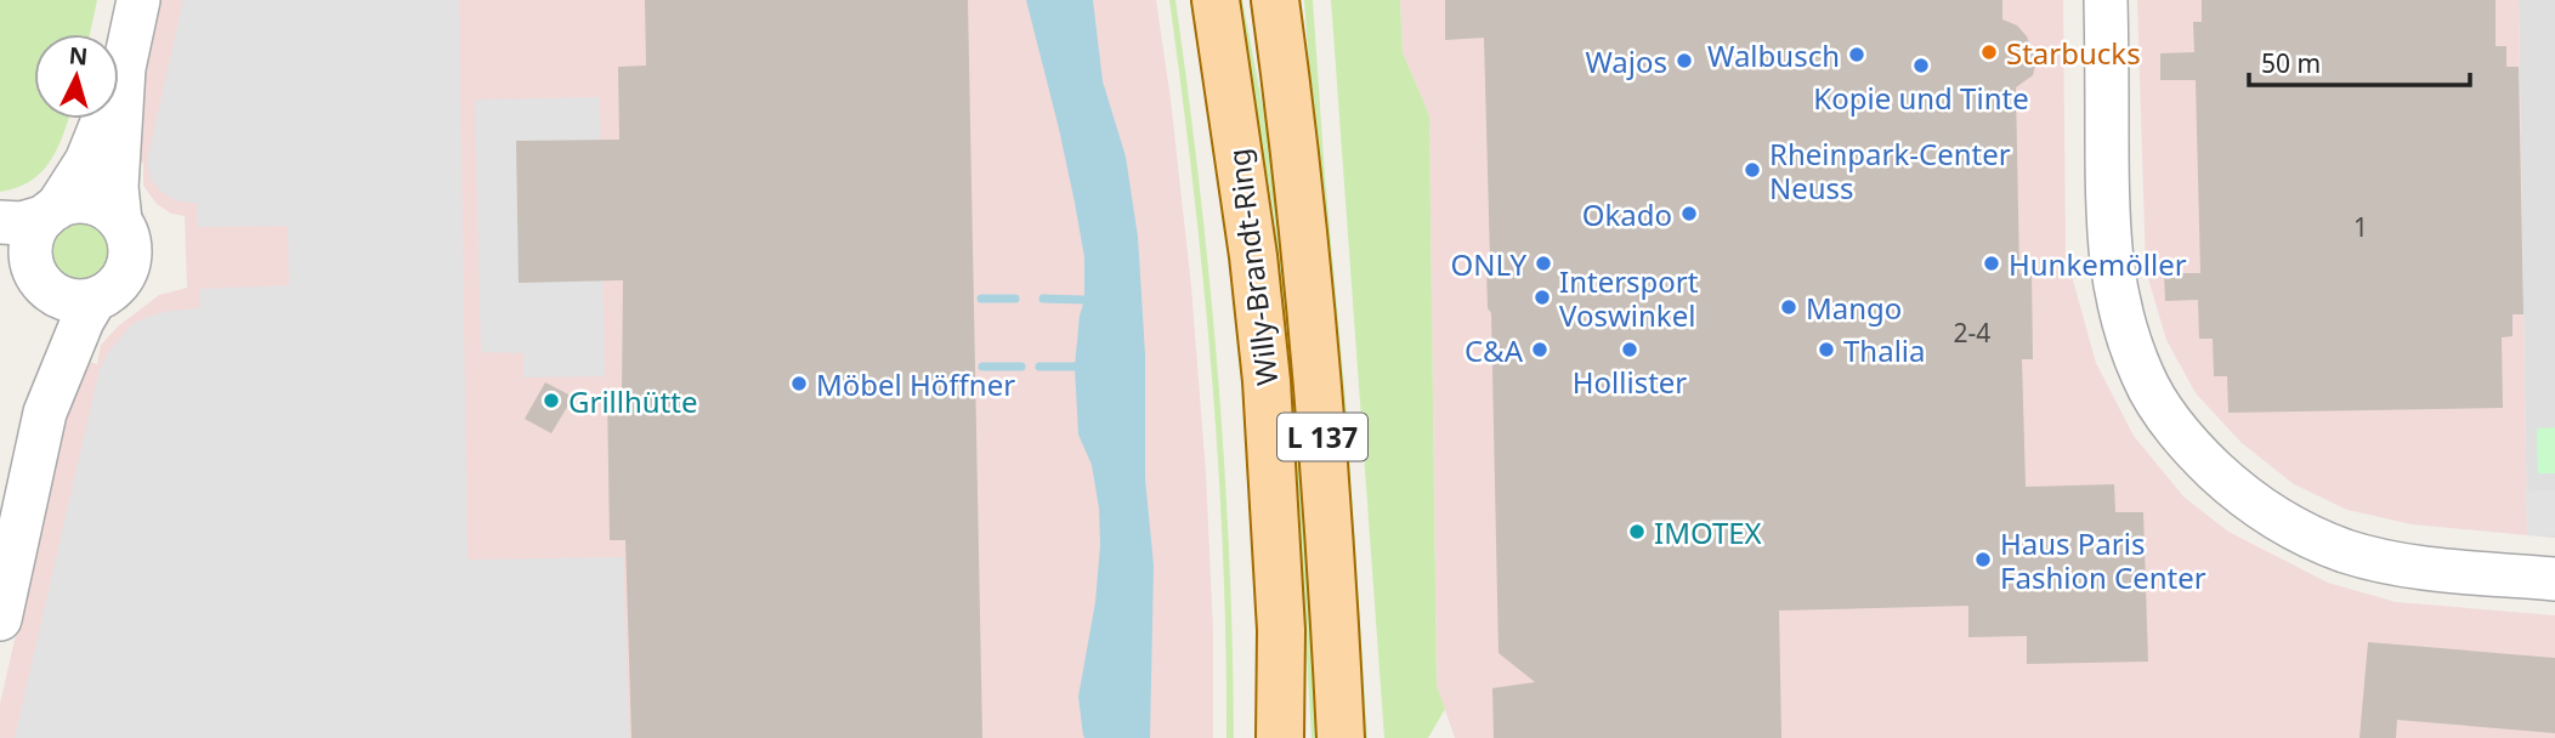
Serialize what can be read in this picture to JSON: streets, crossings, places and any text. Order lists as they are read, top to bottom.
{
  "streets": {
    "main road": ["Willy-Brandt-Ring", "L 137"]
  },
  "places": [
    "Starbucks",
    "Walbusch",
    "Wajos",
    "Kopie und Tinte",
    "Rheinpark-Center Neuss",
    "Okado",
    "ONLY",
    "Hunkemöller",
    "Intersport Voswinkel",
    "Mango",
    "C&A",
    "Hollister",
    "Thalia",
    "Möbel Höffner",
    "Grillhütte",
    "IMOTEX",
    "Haus Paris Fashion Center"
  ],
  "house_numbers": ["1", "2-4"],
  "scale_bar": "50 m",
  "north": "top"
}
